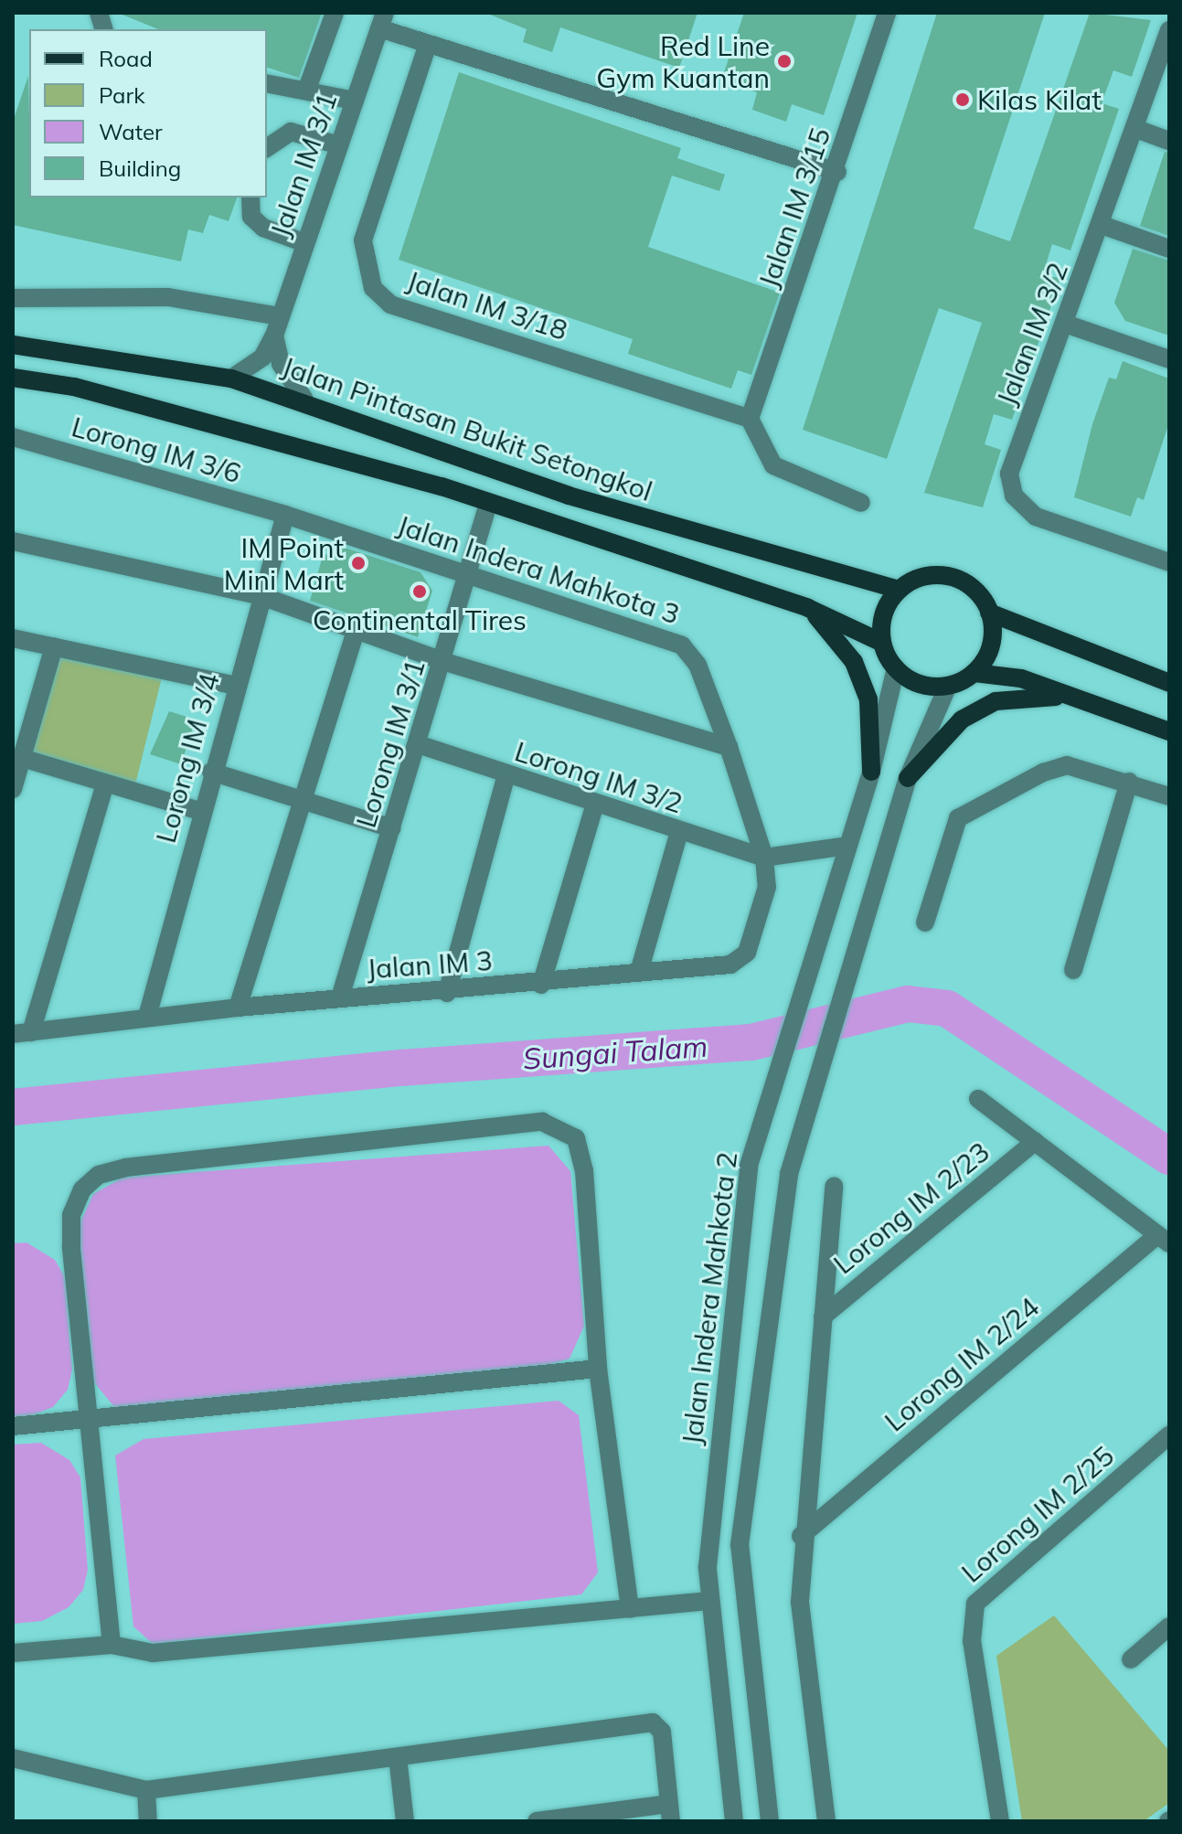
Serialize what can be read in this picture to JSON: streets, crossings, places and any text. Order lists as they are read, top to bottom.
{
  "streets": {
    "main road": ["Jalan Pintasan Bukit Setongkol"],
    "street": [
      "Jalan IM 3/1",
      "Jalan IM 3/15",
      "Jalan IM 3/18",
      "Jalan IM 3/2",
      "Lorong IM 3/6",
      "Jalan Indera Mahkota 3",
      "Lorong IM 3/1",
      "Lorong IM 3/4",
      "Lorong IM 3/2",
      "Jalan IM 3",
      "Lorong IM 2/23",
      "Jalan Indera Mahkota 2",
      "Lorong IM 2/24",
      "Lorong IM 2/25"
    ]
  },
  "crossings": [
    ["Jalan IM 3/1", "Jalan Pintasan Bukit Setongkol"],
    ["Jalan IM 3/15", "Jalan IM 3/18"],
    ["Jalan Pintasan Bukit Setongkol", "Jalan Indera Mahkota 2"],
    ["Lorong IM 3/6", "Jalan Indera Mahkota 3"],
    ["Lorong IM 3/6", "Lorong IM 3/4"],
    ["Jalan Indera Mahkota 3", "Lorong IM 3/1"],
    ["Jalan Indera Mahkota 3", "Lorong IM 3/4"],
    ["Jalan Indera Mahkota 3", "Lorong IM 3/2"],
    ["Jalan Indera Mahkota 3", "Jalan IM 3"],
    ["Lorong IM 3/1", "Lorong IM 3/2"],
    ["Lorong IM 3/1", "Jalan IM 3"],
    ["Lorong IM 3/4", "Jalan IM 3"],
    ["Lorong IM 3/2", "Jalan IM 3"]
  ],
  "water": ["Sungai Talam"],
  "places": [
    "Red Line Gym Kuantan",
    "Kilas Kilat",
    "IM Point Mini Mart",
    "Continental Tires"
  ],
  "legend": [
    "Road",
    "Park",
    "Water",
    "Building"
  ]
}
